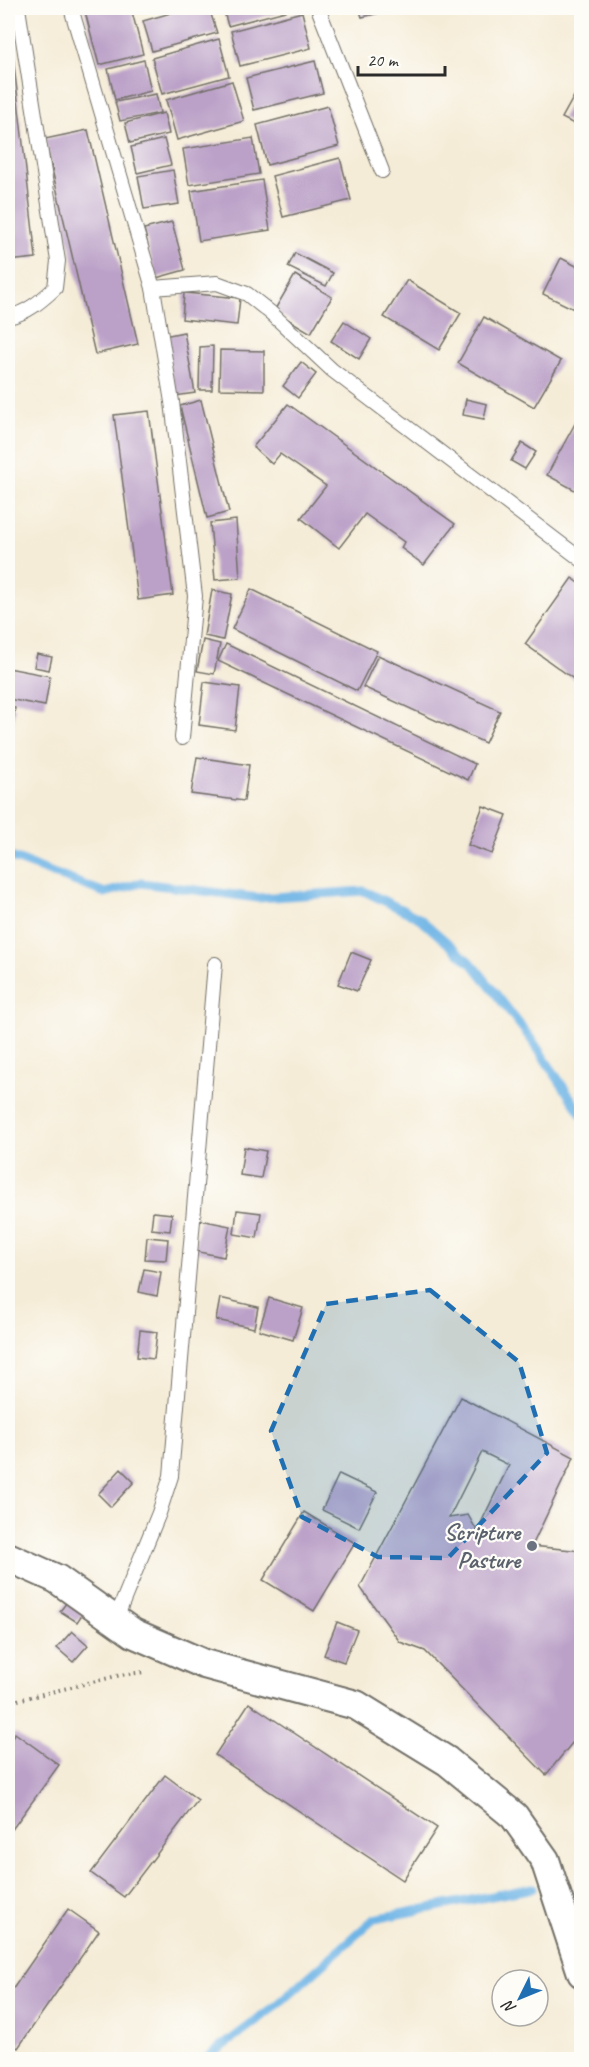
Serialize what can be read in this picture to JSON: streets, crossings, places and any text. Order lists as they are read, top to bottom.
{
  "places": ["Scripture Pasture"],
  "scale_bar": "20 m",
  "north": "bottom left"
}
